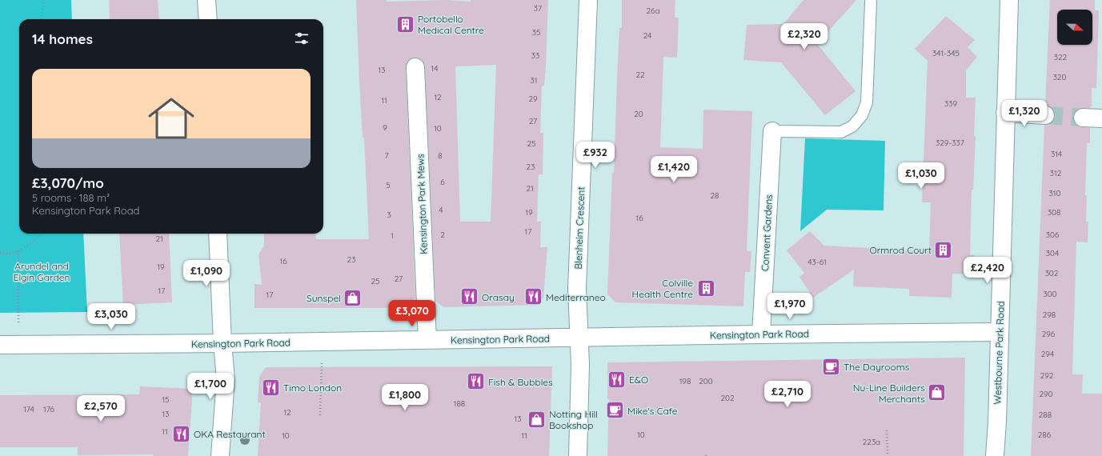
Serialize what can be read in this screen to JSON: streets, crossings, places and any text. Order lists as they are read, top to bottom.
{
  "streets": {
    "street": [
      "Kensington Park Mews",
      "Blenheim Crescent",
      "Convent Gardens",
      "Kensington Park Road",
      "Westbourne Park Road"
    ]
  },
  "crossings": [
    ["Kensington Park Mews", "Kensington Park Road"],
    ["Blenheim Crescent", "Kensington Park Road"],
    ["Convent Gardens", "Kensington Park Road"],
    ["Kensington Park Road", "Westbourne Park Road"]
  ],
  "parks": ["Arundel and Elgin Garden"],
  "places": {
    "building": ["Portobello Medical Centre", "Ormrod Court", "Colville Health Centre"],
    "restaurant": [
      "Orasay",
      "Mediterraneo",
      "E&O",
      "Fish & Bubbles",
      "Timo London",
      "OKA Restaurant"
    ],
    "shop": ["Sunspel", "Nu-Line Builders Merchants", "Notting Hill Bookshop"],
    "cafe": ["The Dayrooms", "Mike's Cafe"]
  },
  "house_numbers": [
    "37",
    "26a",
    "35",
    "24",
    "341-345",
    "33",
    "322",
    "14",
    "13",
    "22",
    "320",
    "31",
    "12",
    "29",
    "11",
    "339",
    "20",
    "27",
    "9",
    "10",
    "329-337",
    "25",
    "314",
    "7",
    "8",
    "23",
    "312",
    "6",
    "5",
    "21",
    "310",
    "28",
    "4",
    "19",
    "308",
    "3",
    "16",
    "17",
    "2",
    "306",
    "1",
    "21",
    "304",
    "23",
    "16",
    "43-61",
    "19",
    "302",
    "27",
    "25",
    "17",
    "300",
    "17",
    "298",
    "296",
    "294",
    "292",
    "198",
    "200",
    "290",
    "202",
    "15",
    "188",
    "174",
    "176",
    "12",
    "13",
    "288",
    "13",
    "11",
    "10",
    "286",
    "10",
    "11",
    "223a"
  ],
  "north": "right",
  "page": {
    "heading": "14 homes",
    "price": [
      "£2,320",
      "£1,320",
      "£932",
      "£1,420",
      "£1,030",
      "£2,420",
      "£1,090",
      "£1,970",
      "£3,070",
      "£3,030",
      "£1,700",
      "£2,710",
      "£1,800",
      "£2,570"
    ],
    "list": [
      {
        "name": "£3,070/mo",
        "note": "5 rooms · 188 m² · Kensington Park Road"
      }
    ]
  }
}
